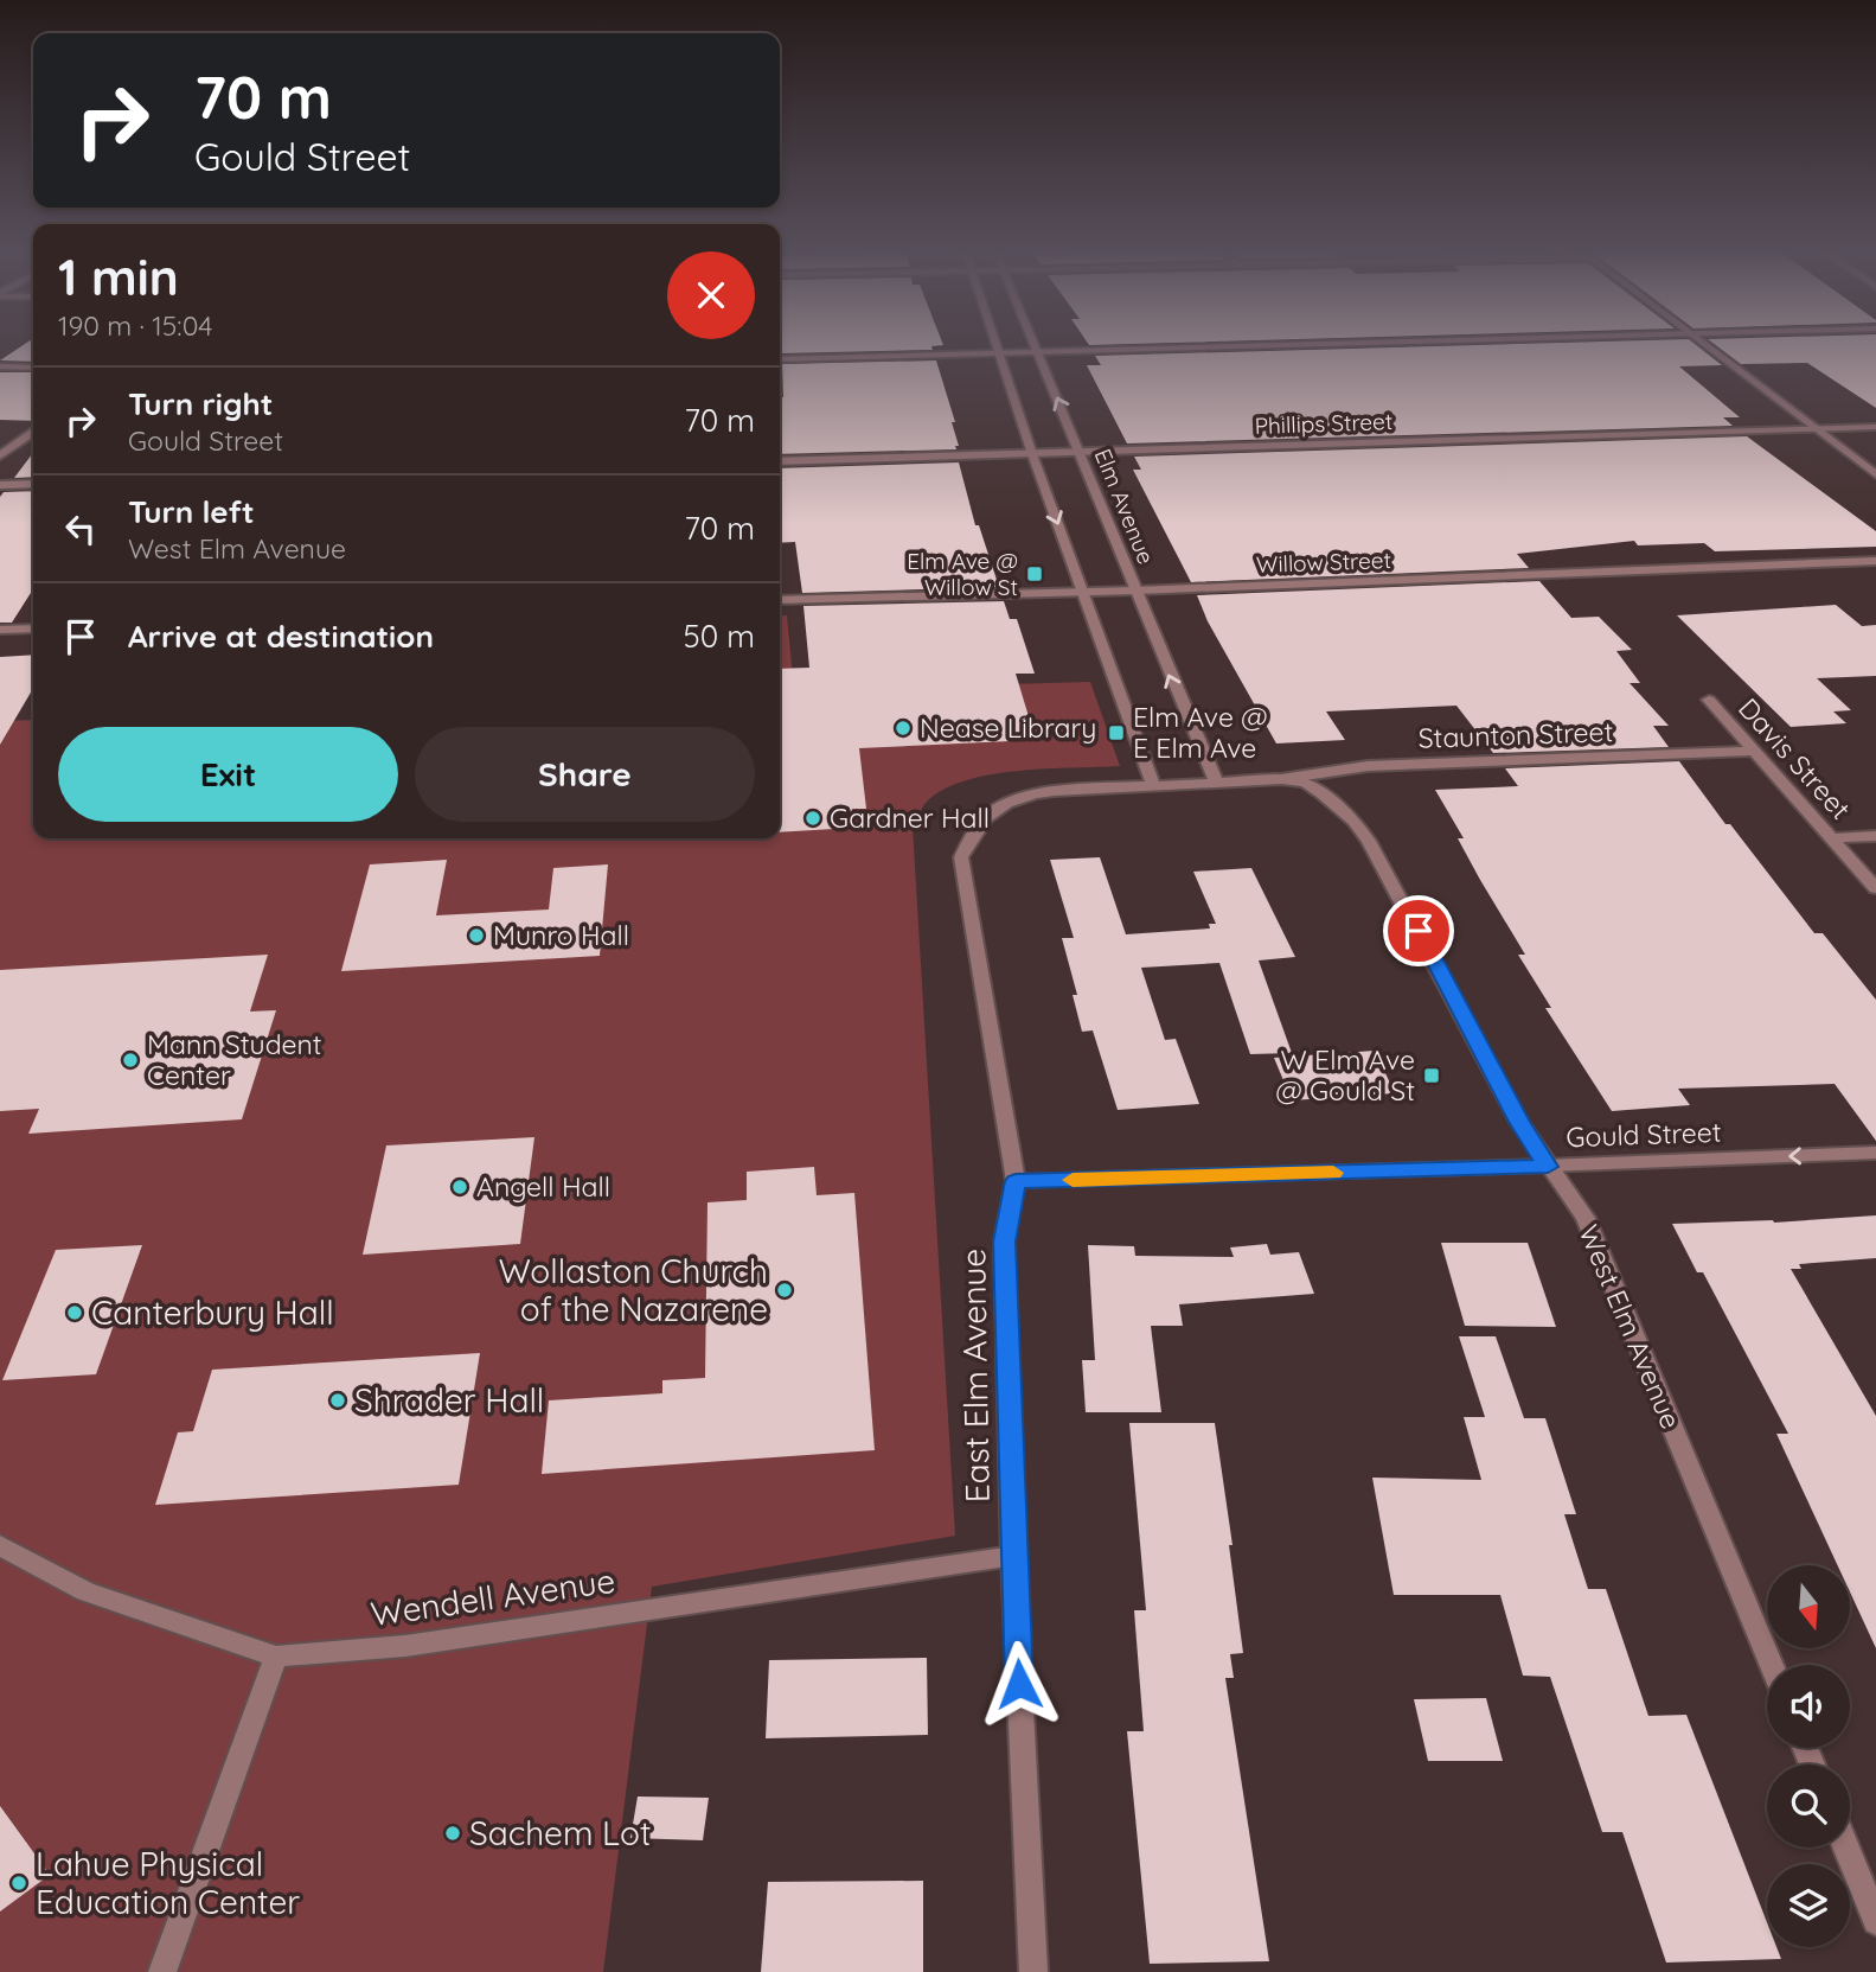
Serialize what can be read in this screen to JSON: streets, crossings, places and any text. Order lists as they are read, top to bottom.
{
  "streets": {
    "street": [
      "Phillips Street",
      "Elm Avenue",
      "Willow Street",
      "Staunton Street",
      "Davis Street",
      "Gould Street",
      "West Elm Avenue",
      "East Elm Avenue",
      "Wendell Avenue"
    ]
  },
  "crossings": [
    ["Phillips Street", "Elm Avenue"],
    ["Elm Avenue", "Willow Street"],
    ["Elm Avenue", "West Elm Avenue"],
    ["Staunton Street", "Davis Street"],
    ["Staunton Street", "West Elm Avenue"],
    ["Gould Street", "West Elm Avenue"],
    ["Gould Street", "East Elm Avenue"],
    ["West Elm Avenue", "East Elm Avenue"],
    ["East Elm Avenue", "Wendell Avenue"]
  ],
  "one_way": ["Gould Street"],
  "places": {
    "transit": ["Elm Ave @ Willow St", "Elm Ave @ E Elm Ave", "W Elm Ave @ Gould St"],
    "other": [
      "Nease Library",
      "Gardner Hall",
      "Munro Hall",
      "Mann Student Center",
      "Angell Hall",
      "Wollaston Church of the Nazarene",
      "Canterbury Hall",
      "Shrader Hall",
      "Sachem Lot",
      "Lahue Physical Education Center"
    ]
  },
  "north": "bottom",
  "page": {
    "turn": ["70 m", "Gould Street"],
    "heading": ["1 min", "190 m · 15:04"],
    "list": [
      {
        "name": "Turn right",
        "note": "Gould Street",
        "value": "70 m"
      },
      {
        "name": "Turn left",
        "note": "West Elm Avenue",
        "value": "70 m"
      },
      {
        "name": "Arrive at destination",
        "value": "50 m"
      }
    ],
    "buttons": ["Exit", "Share"]
  }
}
